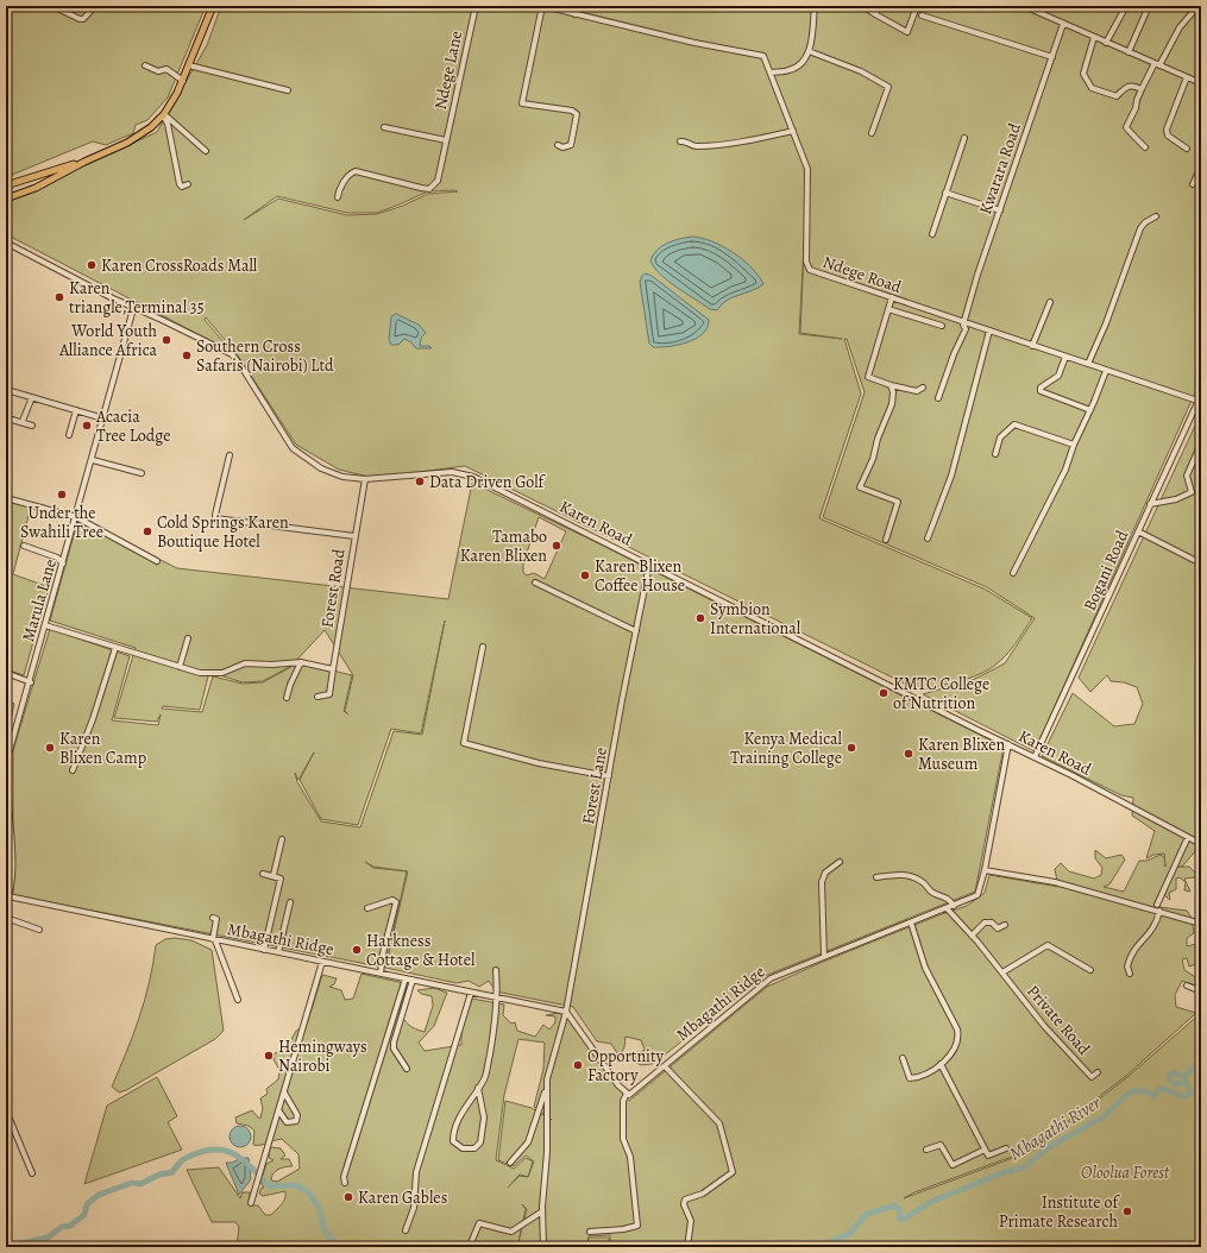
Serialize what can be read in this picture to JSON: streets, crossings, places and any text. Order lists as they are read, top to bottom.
{
  "streets": {
    "street": [
      "Ndege Lane",
      "Kwarara Road",
      "Ndege Road",
      "Karen Road",
      "Bogani Road",
      "Forest Road",
      "Marula Lane",
      "Forest Lane",
      "Mbagathi Ridge",
      "Private Road"
    ]
  },
  "crossings": [
    ["Kwarara Road", "Ndege Road"],
    ["Ndege Road", "Bogani Road"],
    ["Karen Road", "Bogani Road"],
    ["Karen Road", "Forest Road"],
    ["Karen Road", "Marula Lane"],
    ["Karen Road", "Forest Lane"],
    ["Karen Road", "Mbagathi Ridge"],
    ["Marula Lane", "Mbagathi Ridge"],
    ["Forest Lane", "Mbagathi Ridge"],
    ["Mbagathi Ridge", "Private Road"]
  ],
  "water": ["Mbagathi River"],
  "parks": ["Oloolua Forest"],
  "places": [
    "Karen CrossRoads Mall",
    "Karen triangle,Terminal 35",
    "World Youth Alliance Africa",
    "Southern Cross Safaris (Nairobi) Ltd",
    "Acacia Tree Lodge",
    "Data Driven Golf",
    "Under the Swahili Tree",
    "Cold Springs Karen Boutique Hotel",
    "Tamabo Karen Blixen",
    "Karen Blixen Coffee House",
    "Symbion International",
    "KMTC College of Nutrition",
    "Karen Blixen Camp",
    "Kenya Medical Training College",
    "Karen Blixen Museum",
    "Harkness Cottage & Hotel",
    "Hemingways Nairobi",
    "Opportnity Factory",
    "Karen Gables",
    "Institute of Primate Research"
  ]
}
